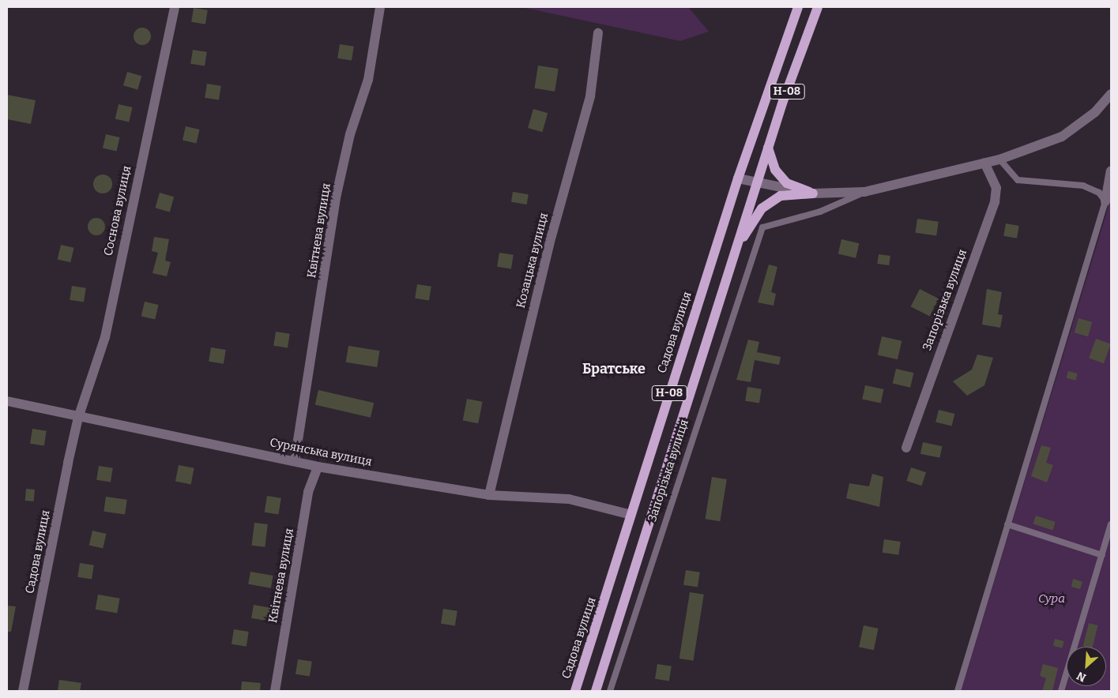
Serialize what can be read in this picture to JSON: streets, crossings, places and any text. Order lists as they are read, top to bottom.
{
  "streets": {
    "main road": ["Н-08", "Садова вулиця"],
    "street": [
      "Соснова вулиця",
      "Квітнева вулиця",
      "Козацька вулиця",
      "Запорізька вулиця",
      "Сурянська вулиця"
    ]
  },
  "crossings": [
    ["Соснова вулиця", "Садова вулиця"],
    ["Соснова вулиця", "Сурянська вулиця"],
    ["Квітнева вулиця", "Сурянська вулиця"],
    ["Козацька вулиця", "Сурянська вулиця"],
    ["Садова вулиця", "Сурянська вулиця"]
  ],
  "districts": ["Братське"],
  "parks": ["Сура"],
  "north": "bottom left"
}
